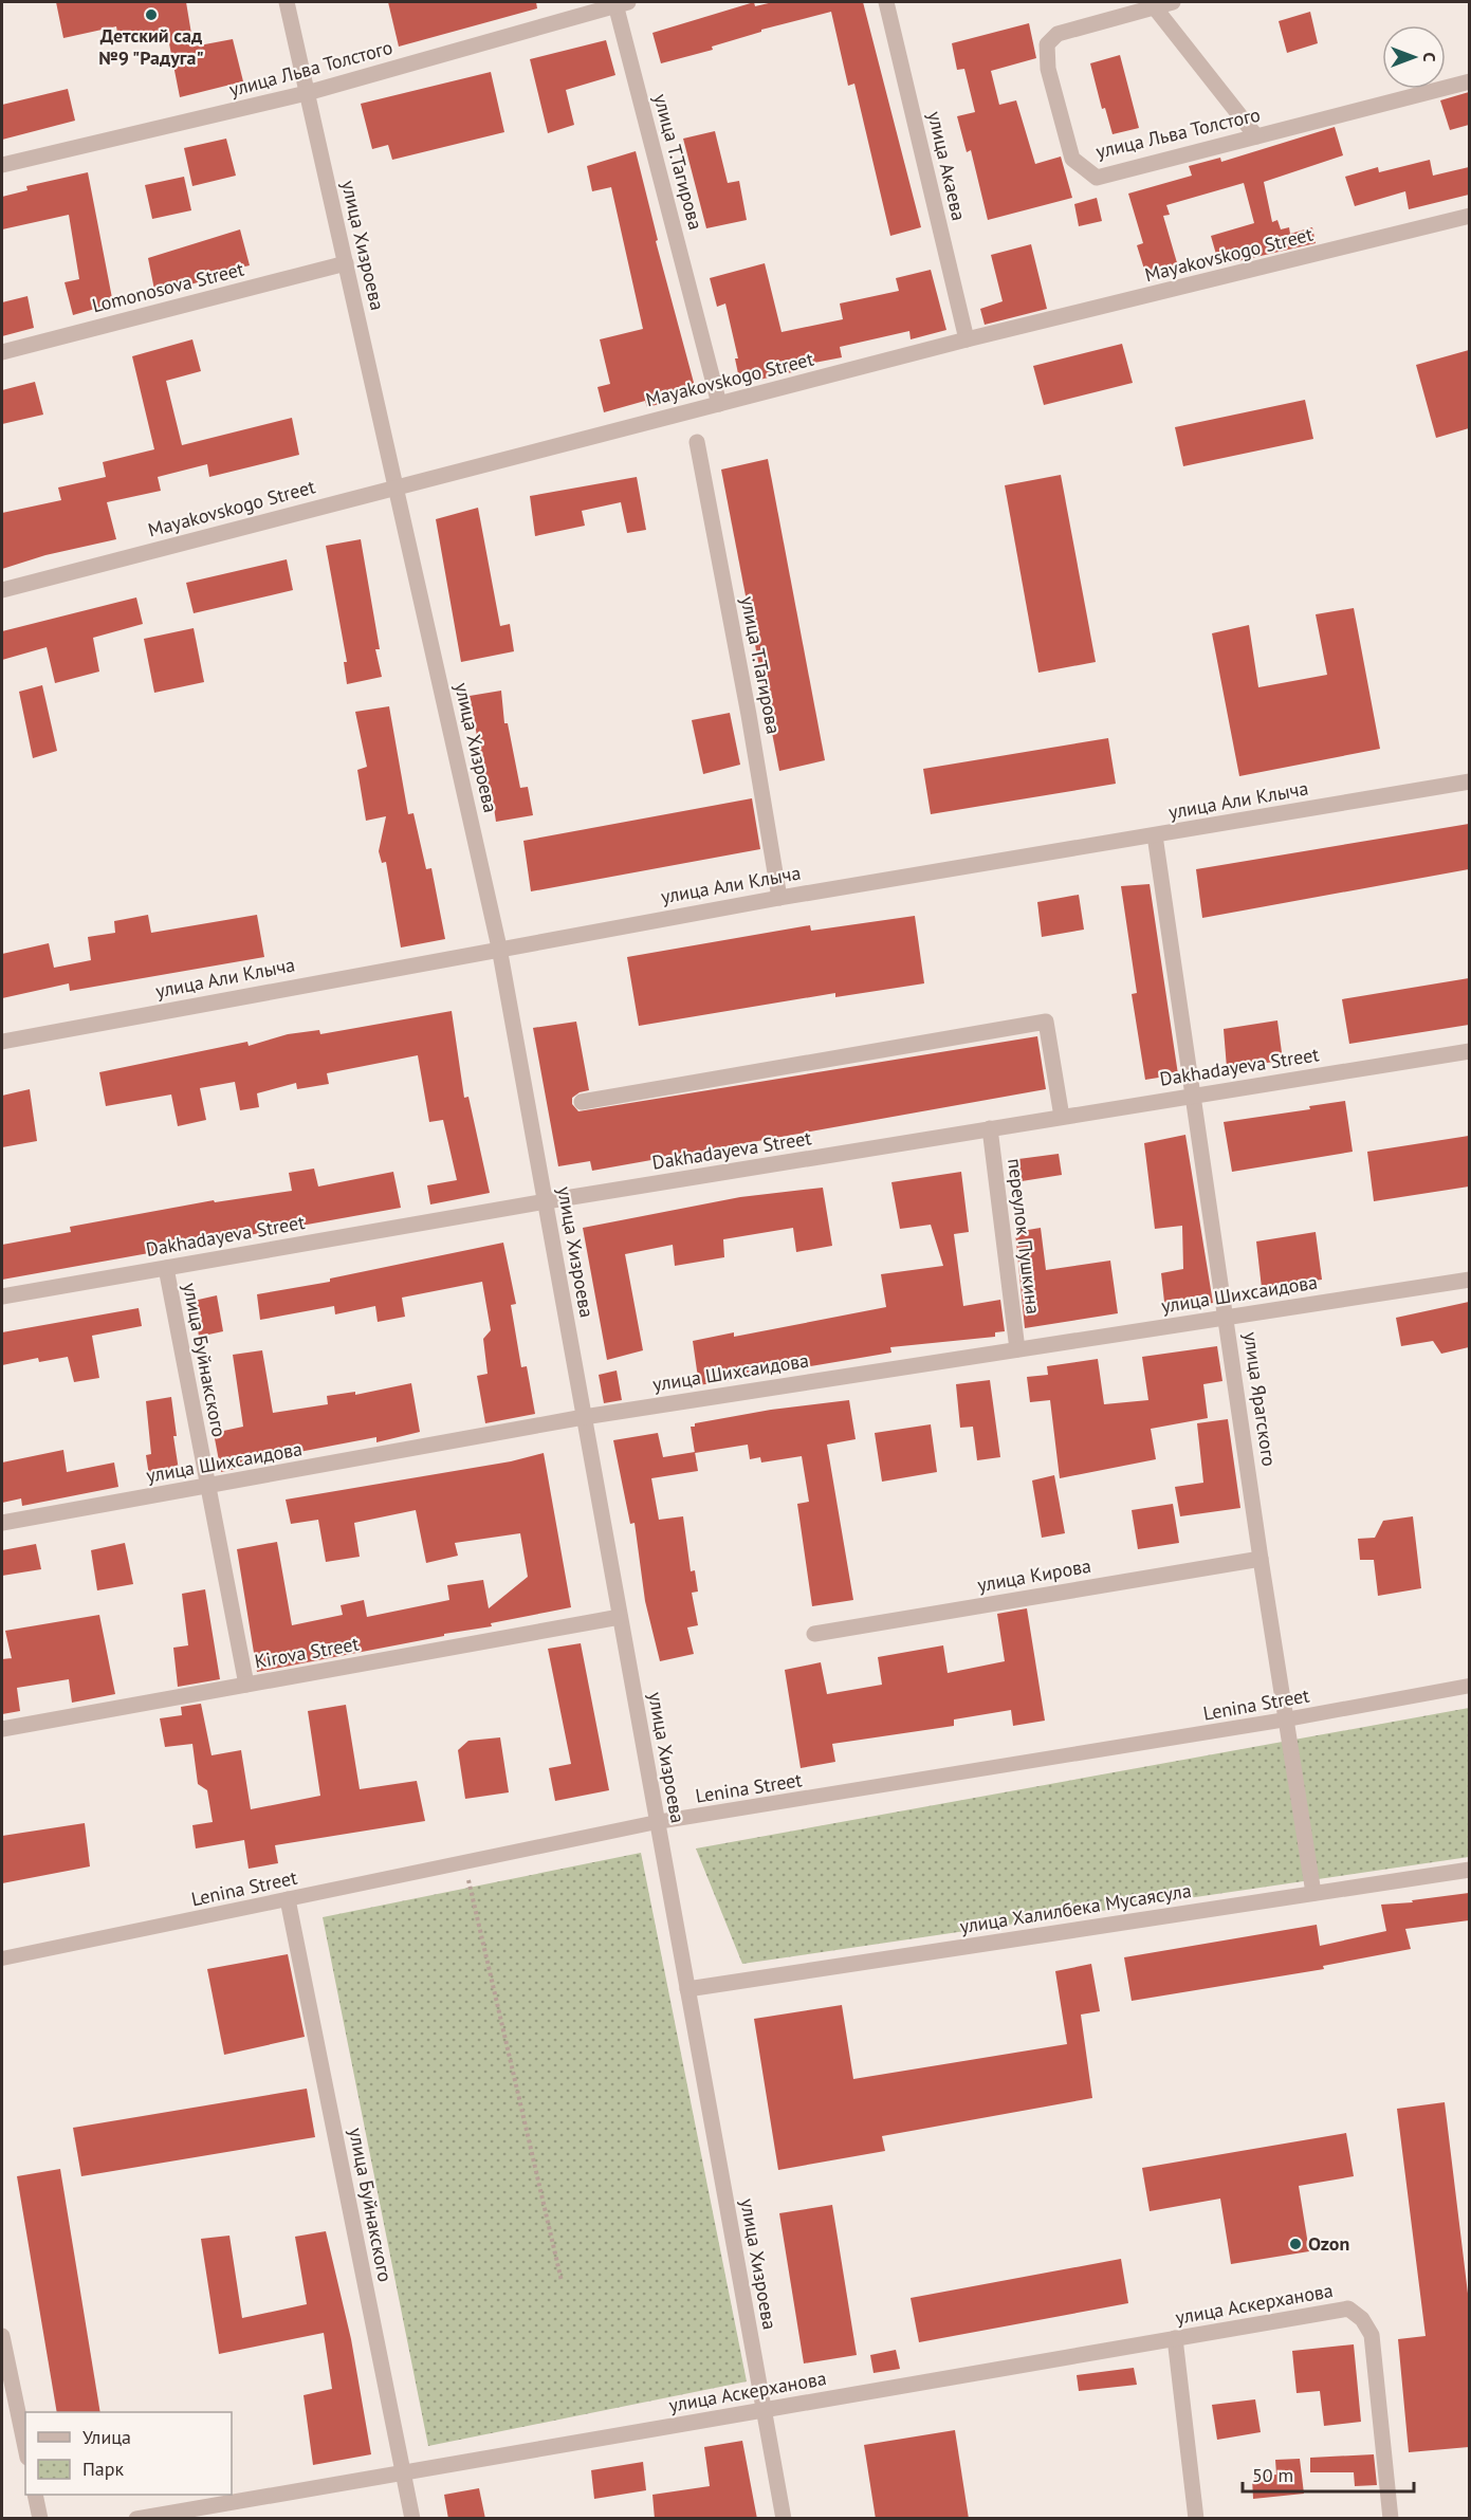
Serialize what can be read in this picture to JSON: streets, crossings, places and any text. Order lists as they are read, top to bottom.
{
  "streets": {
    "street": [
      "улица Льва Толстого",
      "улица Т.Тагирова",
      "улица Акаева",
      "улица Хизроева",
      "Mayakovskogo Street",
      "Lomonosova Street",
      "улица Али Клыча",
      "Dakhadayeva Street",
      "переулок Пушкина",
      "улица Шихсаидова",
      "улица Буйнакского",
      "улица Ярагского",
      "улица Кирова",
      "Kirova Street",
      "Lenina Street",
      "улица Халилбека Мусаясула",
      "улица Аскерханова"
    ]
  },
  "crossings": [
    ["улица Льва Толстого", "улица Т.Тагирова"],
    ["улица Льва Толстого", "улица Хизроева"],
    ["улица Т.Тагирова", "Mayakovskogo Street"],
    ["улица Т.Тагирова", "улица Али Клыча"],
    ["улица Акаева", "Mayakovskogo Street"],
    ["улица Хизроева", "Mayakovskogo Street"],
    ["улица Хизроева", "Lomonosova Street"],
    ["улица Хизроева", "улица Али Клыча"],
    ["улица Хизроева", "Dakhadayeva Street"],
    ["улица Хизроева", "улица Шихсаидова"],
    ["улица Хизроева", "Kirova Street"],
    ["улица Хизроева", "Lenina Street"],
    ["улица Хизроева", "улица Халилбека Мусаясула"],
    ["улица Хизроева", "улица Аскерханова"],
    ["улица Али Клыча", "улица Ярагского"],
    ["Dakhadayeva Street", "переулок Пушкина"],
    ["Dakhadayeva Street", "улица Буйнакского"],
    ["Dakhadayeva Street", "улица Ярагского"],
    ["переулок Пушкина", "улица Шихсаидова"],
    ["улица Шихсаидова", "улица Буйнакского"],
    ["улица Шихсаидова", "улица Ярагского"],
    ["улица Буйнакского", "Kirova Street"],
    ["улица Буйнакского", "Lenina Street"],
    ["улица Буйнакского", "улица Аскерханова"],
    ["улица Ярагского", "улица Кирова"],
    ["улица Ярагского", "Lenina Street"],
    ["улица Ярагского", "улица Халилбека Мусаясула"]
  ],
  "places": ["Детский сад №9 \"Радуга\"", "Ozon"],
  "legend": ["Улица", "Парк"],
  "scale_bar": "50 m",
  "north": "right"
}
